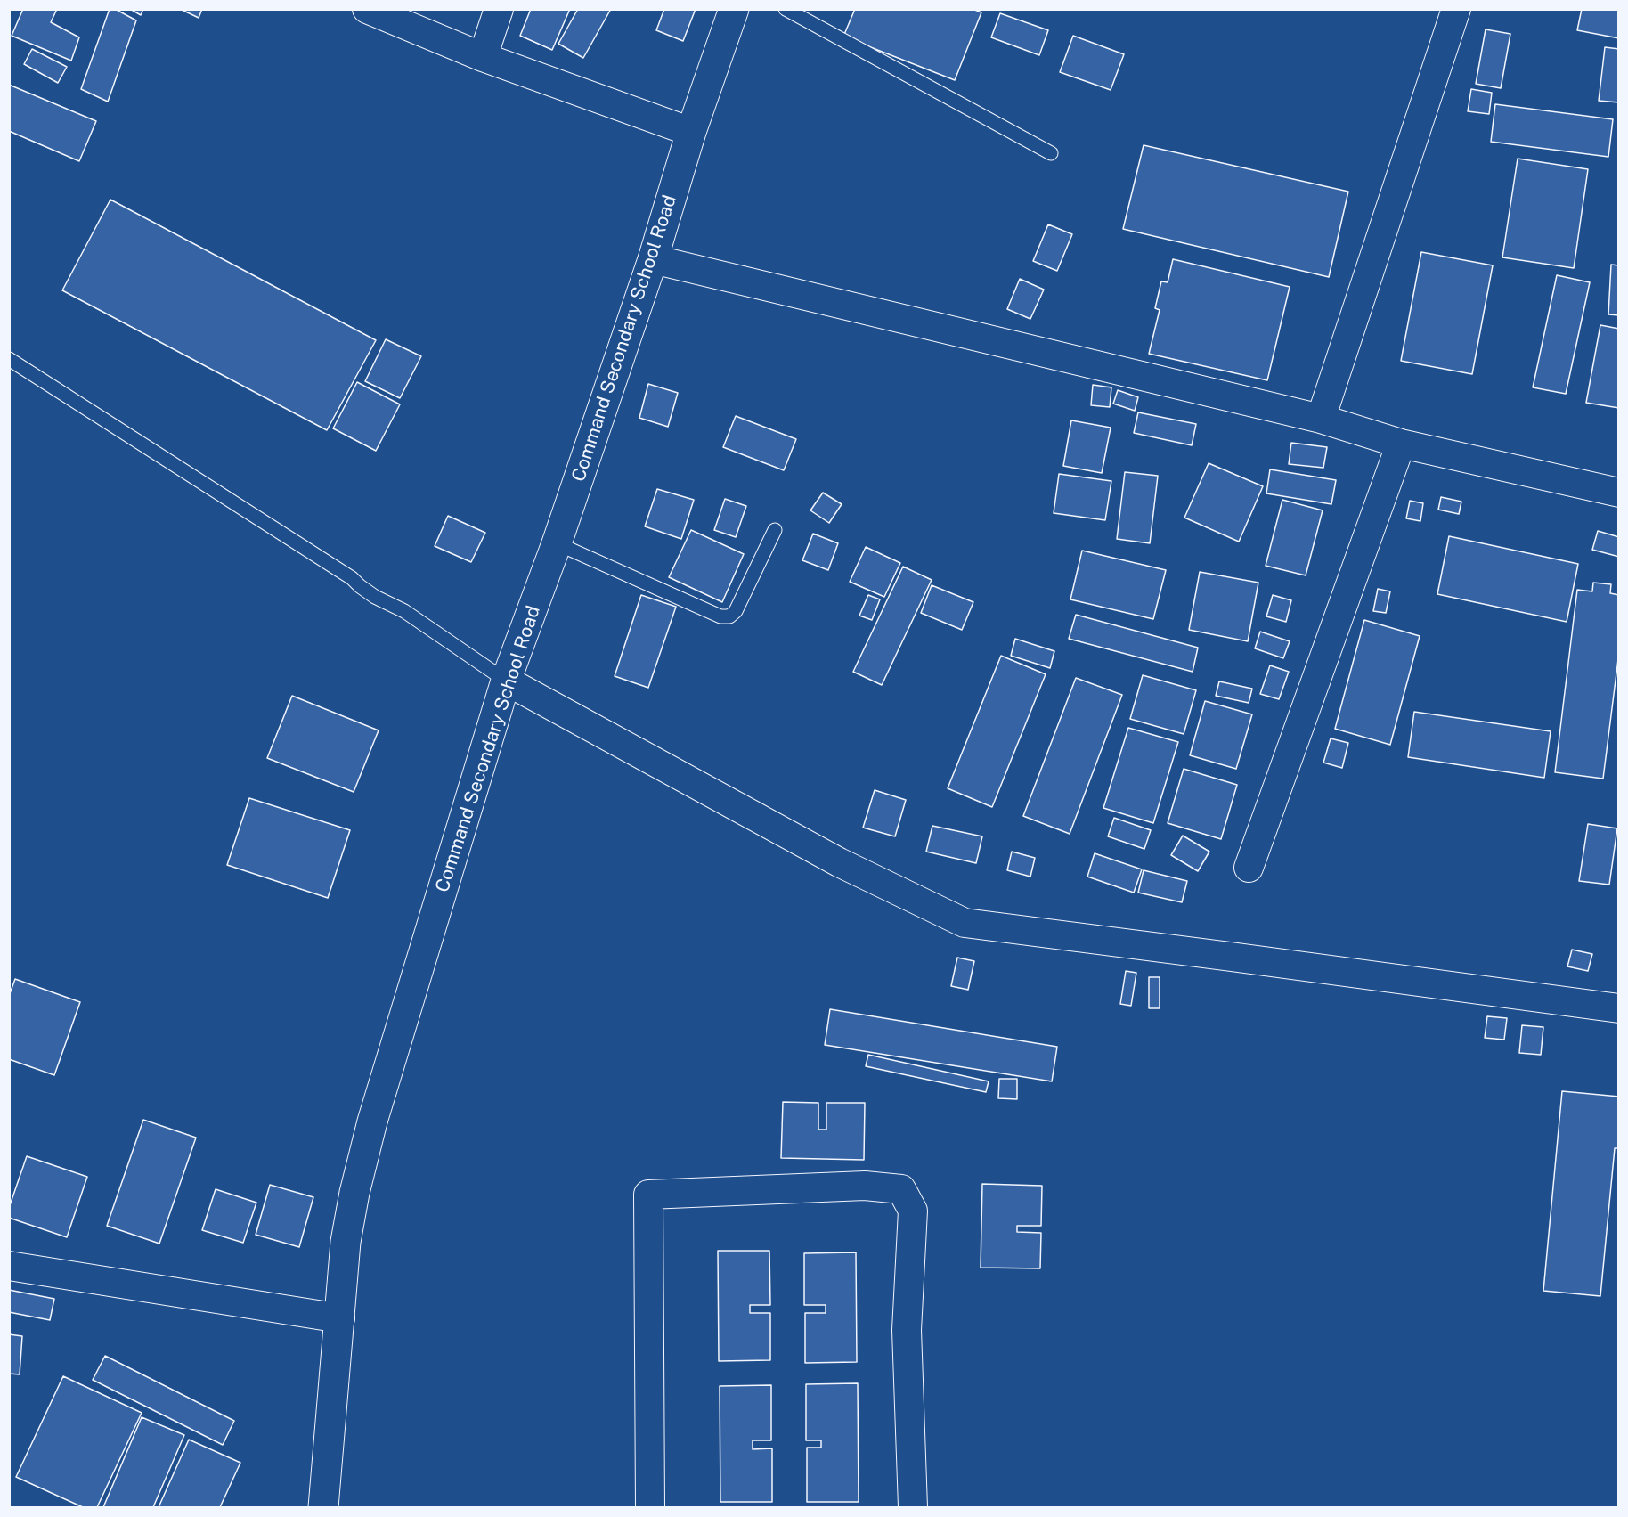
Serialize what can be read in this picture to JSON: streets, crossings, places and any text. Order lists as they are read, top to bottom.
{
  "streets": {
    "main road": ["Command Secondary School Road"]
  }
}
